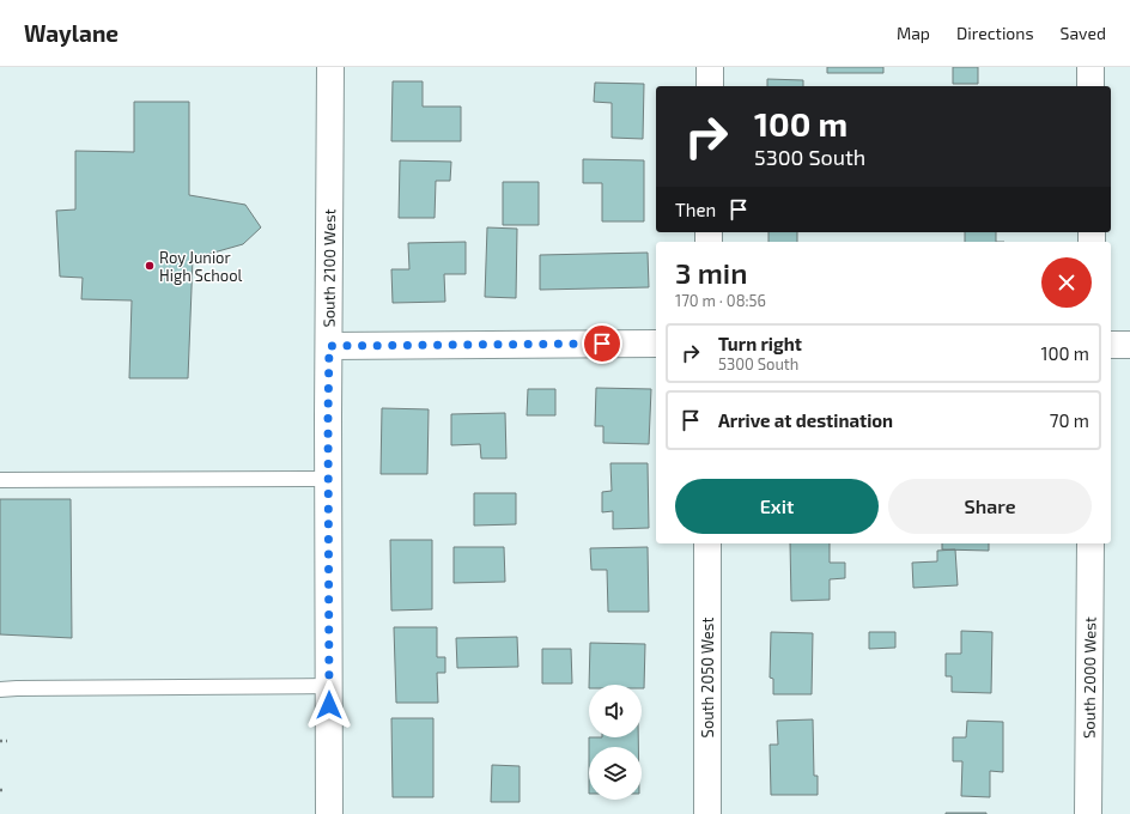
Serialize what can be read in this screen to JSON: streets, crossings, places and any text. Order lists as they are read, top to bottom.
{
  "streets": {
    "street": ["South 2100 West", "South 2050 West", "South 2000 West"]
  },
  "places": ["Roy Junior High School"],
  "page": {
    "header": "Waylane",
    "nav": ["Map", "Directions", "Saved"],
    "turn": ["100 m", "5300 South"],
    "then": "Then",
    "heading": ["3 min", "170 m · 08:56"],
    "list": [
      {
        "name": "Turn right",
        "note": "5300 South",
        "value": "100 m"
      },
      {
        "name": "Arrive at destination",
        "value": "70 m"
      }
    ],
    "buttons": ["Exit", "Share"]
  }
}
